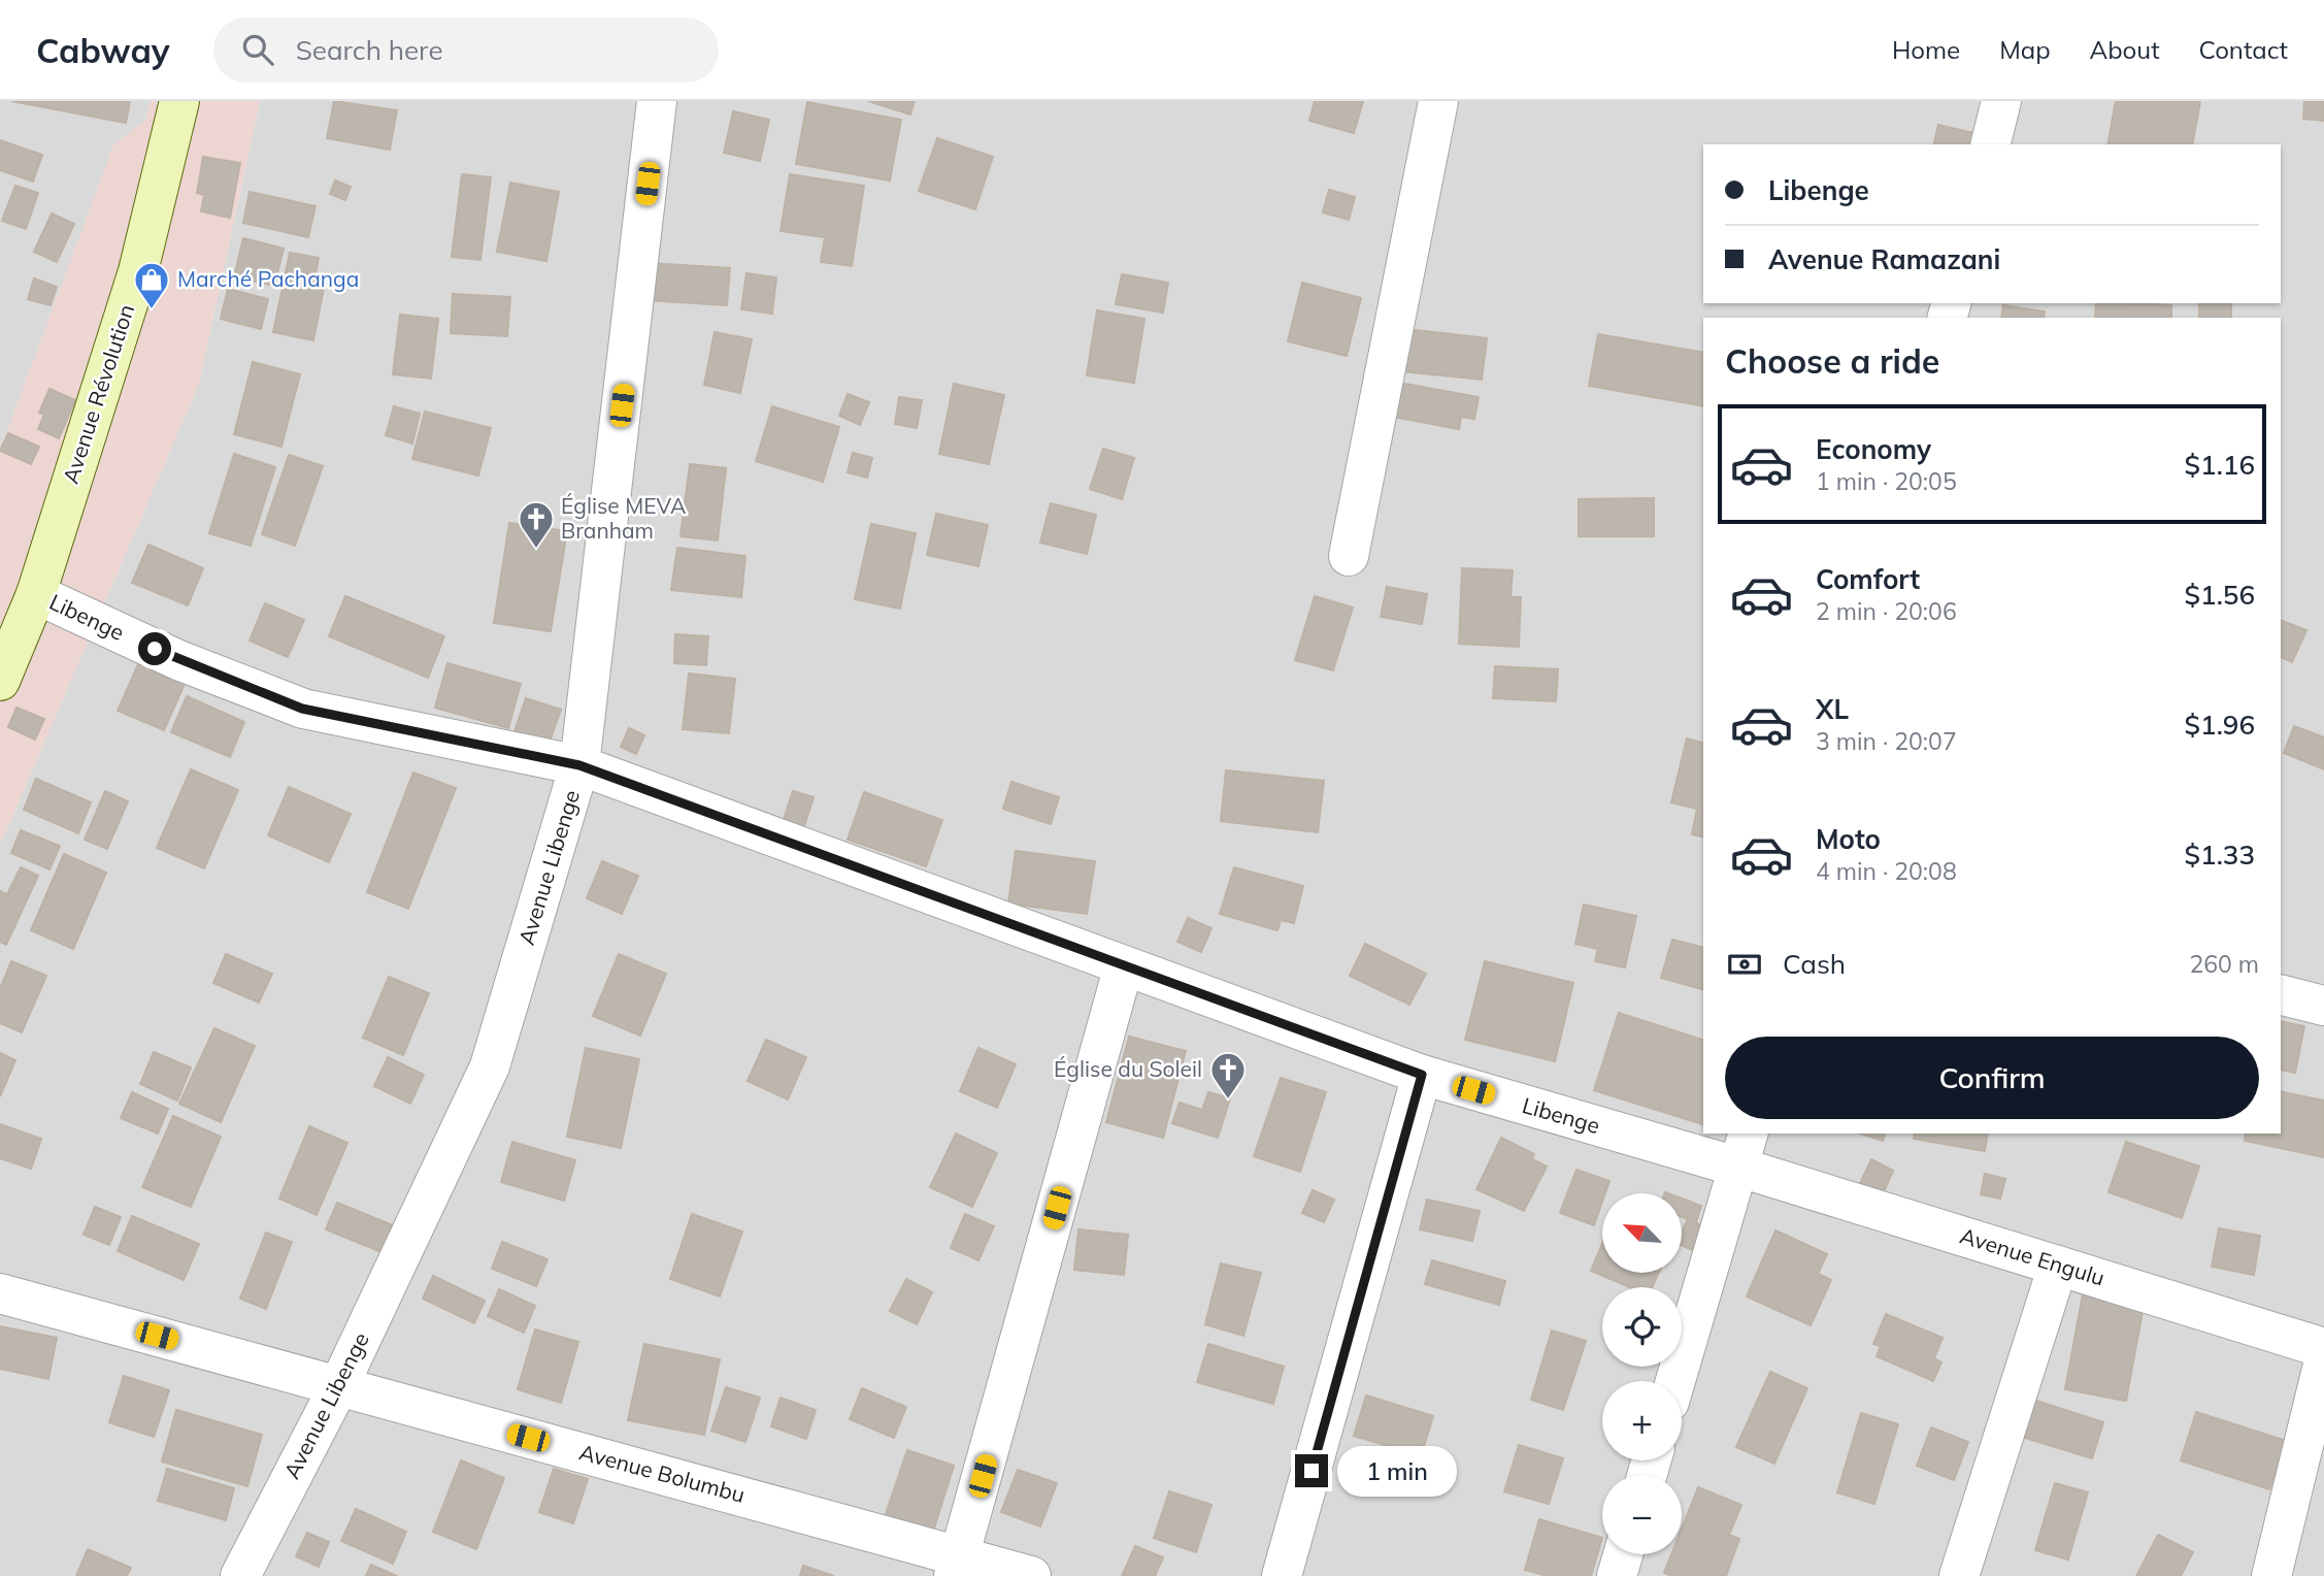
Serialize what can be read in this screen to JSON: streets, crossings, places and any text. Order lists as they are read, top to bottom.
{
  "streets": {
    "street": [
      "Avenue Révolution",
      "Libenge",
      "Avenue Libenge",
      "Avenue Engulu",
      "Avenue Bolumbu"
    ]
  },
  "crossings": [
    ["Avenue Révolution", "Libenge"],
    ["Libenge", "Avenue Libenge"],
    ["Libenge", "Avenue Engulu"],
    ["Avenue Libenge", "Avenue Bolumbu"]
  ],
  "places": {
    "shop": ["Marché Pachanga"],
    "church": ["Église MEVA Branham", "Église du Soleil"]
  },
  "north": "top left",
  "page": {
    "header": "Cabway",
    "search": "Search here",
    "nav": [
      "Home",
      "Map",
      "About",
      "Contact"
    ],
    "banner": ["Libenge", "Avenue Ramazani"],
    "heading": "Choose a ride",
    "list": [
      {
        "name": "Economy",
        "note": "1 min · 20:05",
        "value": "$1.16"
      },
      {
        "name": "Comfort",
        "note": "2 min · 20:06",
        "value": "$1.56"
      },
      {
        "name": "XL",
        "note": "3 min · 20:07",
        "value": "$1.96"
      },
      {
        "name": "Moto",
        "note": "4 min · 20:08",
        "value": "$1.33"
      }
    ],
    "pay": ["Cash", "260 m"],
    "buttons": "Confirm",
    "map_buttons": ["+", "−"],
    "bubble": "1 min"
  }
}
